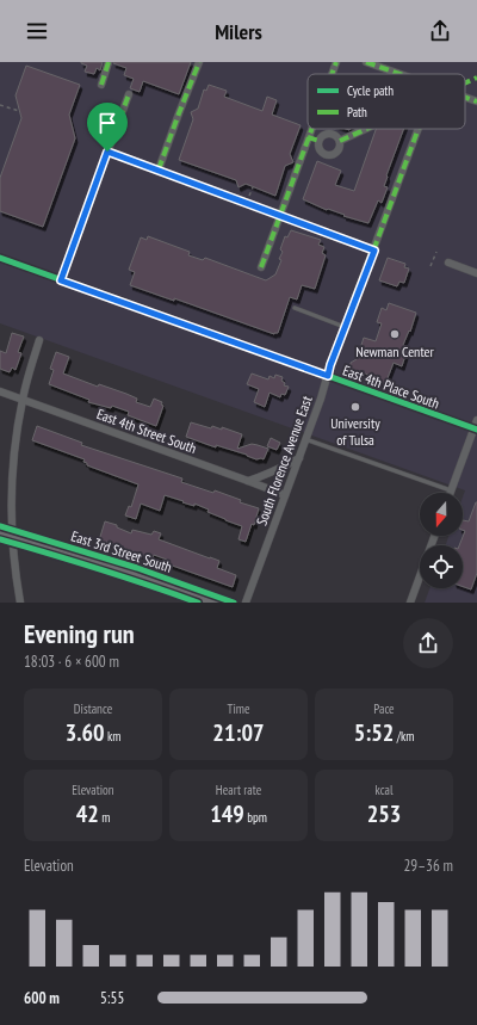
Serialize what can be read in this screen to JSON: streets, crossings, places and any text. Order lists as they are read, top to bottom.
{
  "streets": {
    "street": [
      "East 4th Place South",
      "East 4th Street South",
      "South Florence Avenue East",
      "East 3rd Street South"
    ]
  },
  "crossings": [
    ["East 4th Place South", "South Florence Avenue East"],
    ["East 4th Street South", "South Florence Avenue East"]
  ],
  "places": ["Newman Center", "University of Tulsa"],
  "legend": ["Cycle path", "Path"],
  "north": "bottom",
  "page": {
    "header": "Milers",
    "heading": ["Evening run", "18:03 · 6 × 600 m"],
    "stats": [
      ["Distance", "3.60 km"],
      ["Time", "21:07"],
      ["Pace", "5:52 /km"],
      ["Elevation", "42 m"],
      ["Heart rate", "149 bpm"],
      ["kcal", "253"]
    ],
    "chart": ["Elevation", "29–36 m"],
    "list": [
      {
        "name": "600 m",
        "note": "5:55"
      }
    ]
  }
}
